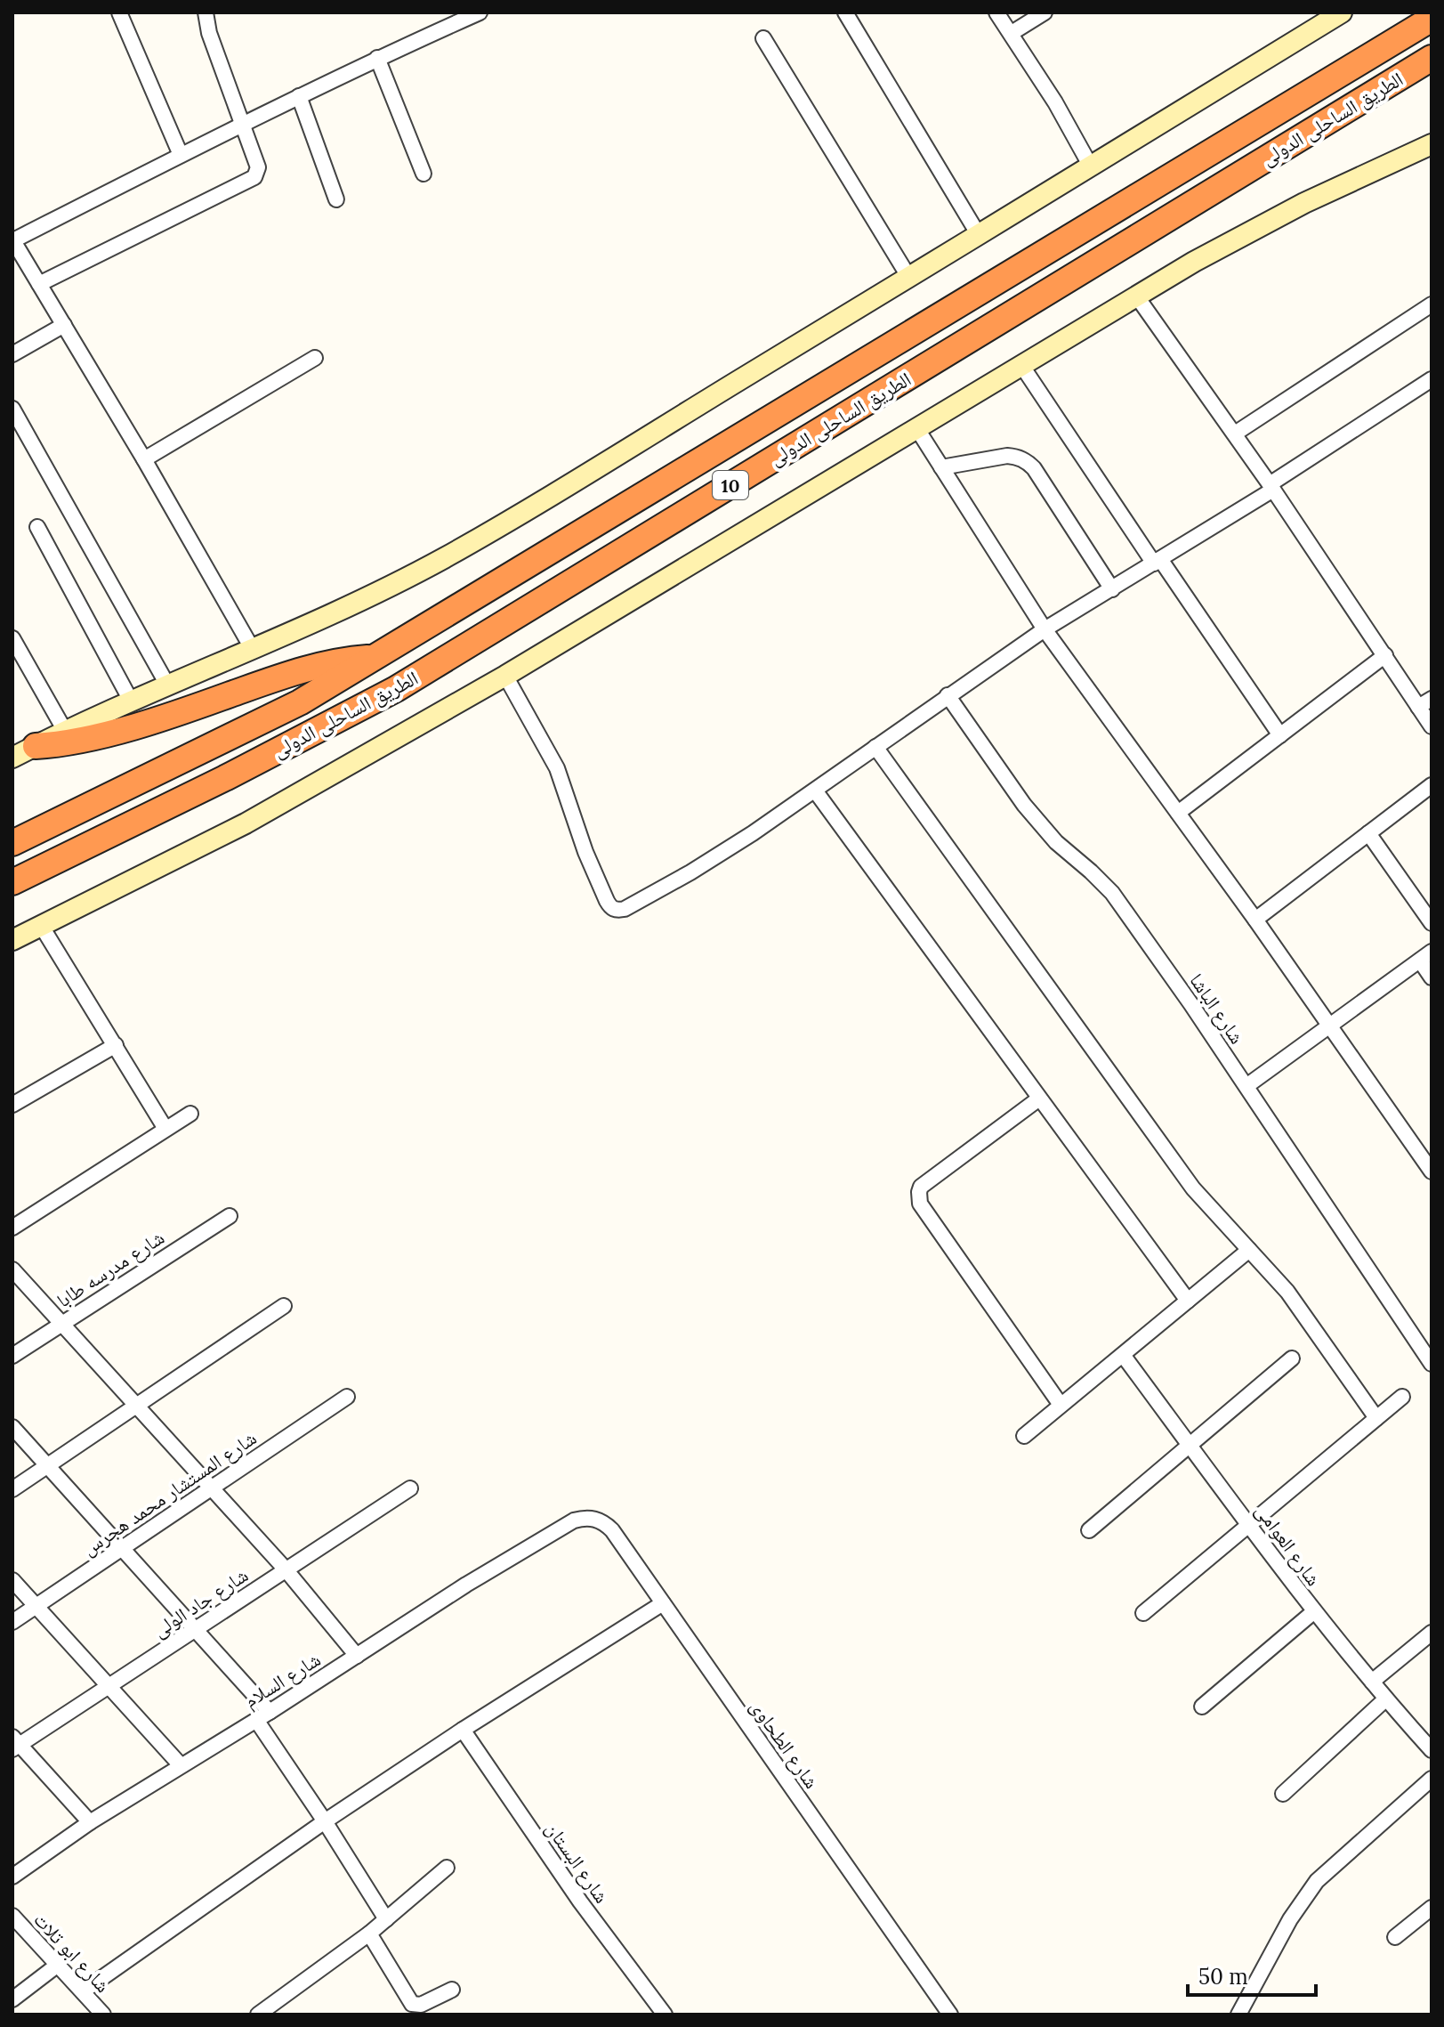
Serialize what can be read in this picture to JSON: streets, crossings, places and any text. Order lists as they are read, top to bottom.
{
  "streets": {
    "highway": ["الطريق الساحلى الدولى", "10"],
    "street": [
      "شارع الباشا",
      "شارع مدرسه طابا",
      "شارع المستشار محمد هجرس",
      "شارع العوامى",
      "شارع جاد الولى",
      "شارع السلام",
      "شارع الطحاوى",
      "شارع البستان",
      "شارع ابو تلات"
    ]
  },
  "crossings": [
    ["شارع السلام", "شارع الطحاوى"]
  ],
  "scale_bar": "50 m"
}
